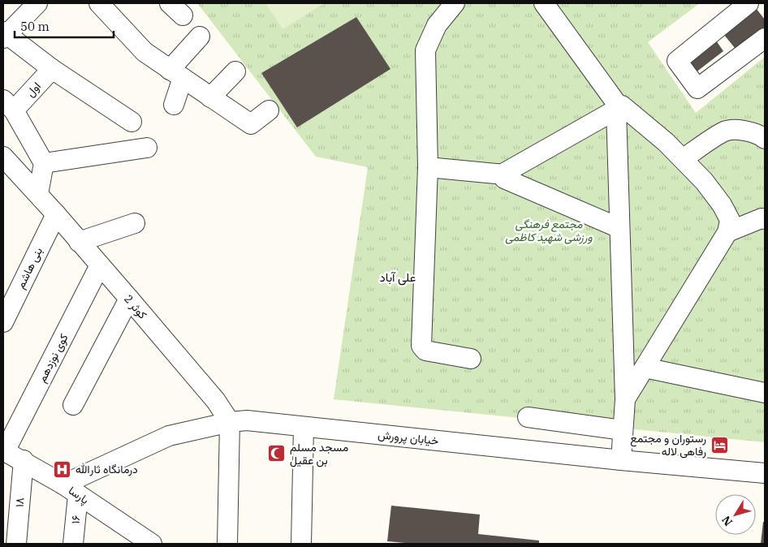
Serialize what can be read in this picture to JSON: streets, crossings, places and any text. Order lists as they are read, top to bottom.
{
  "streets": {
    "street": [
      "اول",
      "بنی هاشم",
      "کوثر 2",
      "کوی نوزدهم",
      "خیابان پرورش",
      "پارسا",
      "۱۸",
      "۱۶"
    ]
  },
  "crossings": [
    ["بنی هاشم", "کوثر 2"],
    ["کوثر 2", "کوی نوزدهم"],
    ["کوثر 2", "خیابان پرورش"],
    ["کوی نوزدهم", "پارسا"],
    ["خیابان پرورش", "پارسا"],
    ["خیابان پرورش", "۱۶"],
    ["پارسا", "۱۸"],
    ["پارسا", "۱۶"]
  ],
  "districts": ["علی آباد"],
  "parks": ["مجتمع فرهنگی ورزشی شهید کاظمی"],
  "places": {
    "hotel": ["رستوران و مجتمع رفاهی لاله"],
    "mosque": ["مسجد مسلم بن عقیل"],
    "hospital": ["درمانگاه ثارالله"]
  },
  "scale_bar": "50 m",
  "north": "bottom left"
}
